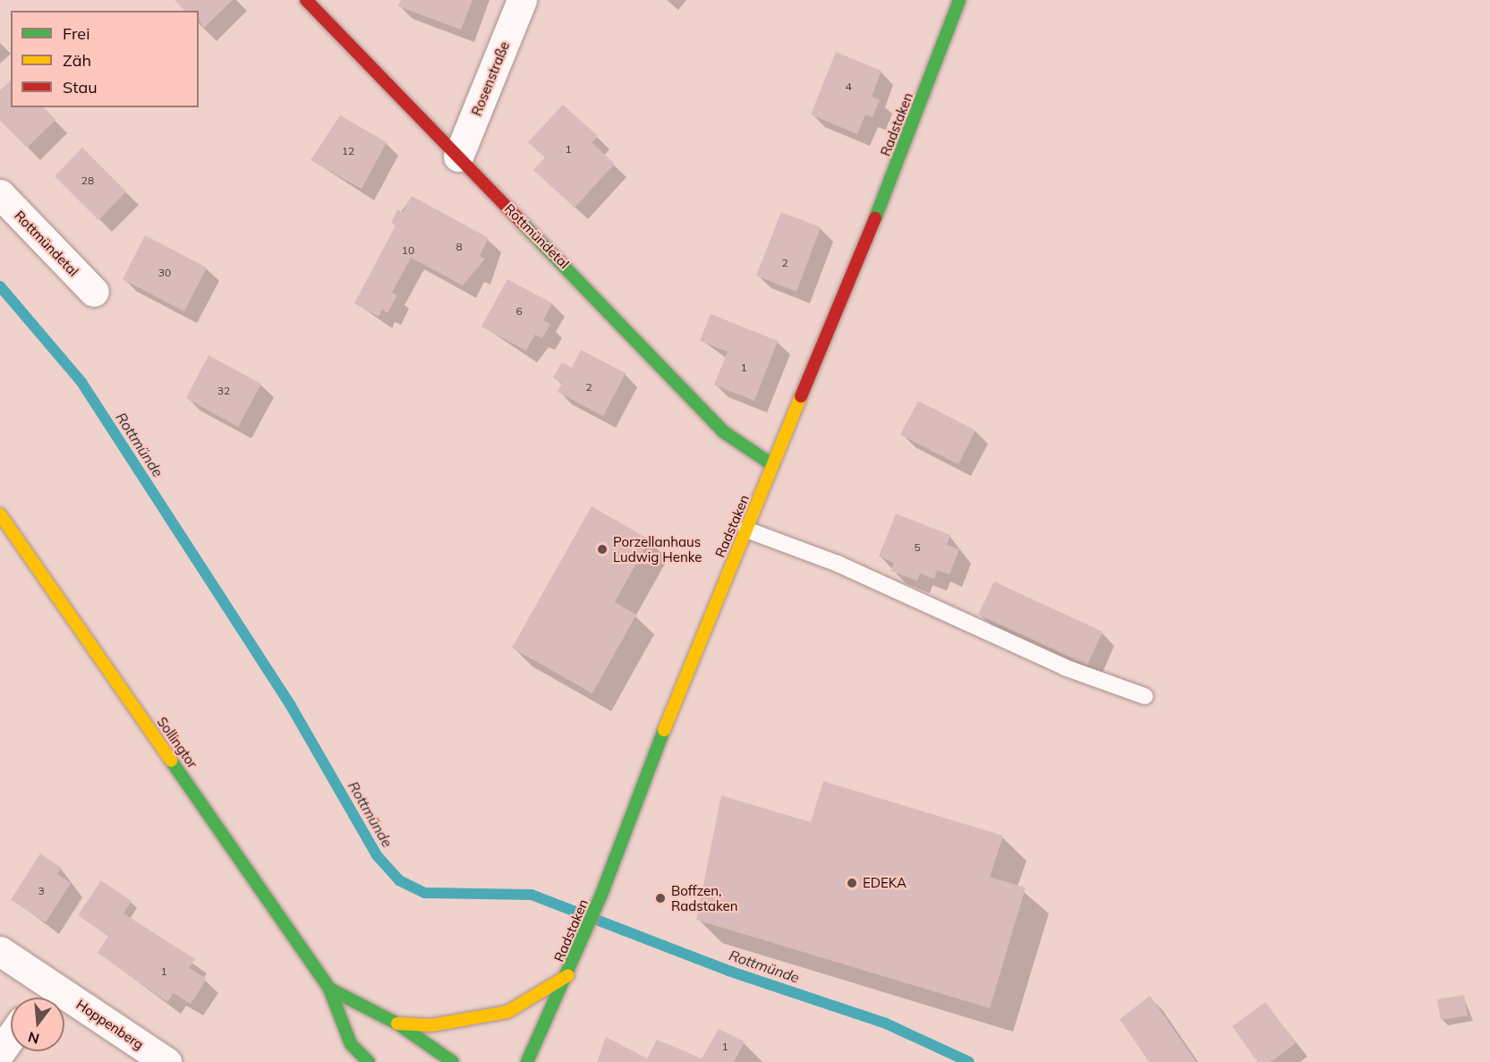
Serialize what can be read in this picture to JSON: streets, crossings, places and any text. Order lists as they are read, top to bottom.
{
  "streets": {
    "main road": ["Radstaken", "Rottmündetal", "Sollingtor"],
    "street": ["Rosenstraße", "Hoppenberg"]
  },
  "crossings": [
    ["Rosenstraße", "Rottmündetal"],
    ["Radstaken", "Rottmündetal"]
  ],
  "water": ["Rottmünde"],
  "places": ["Porzellanhaus Ludwig Henke", "EDEKA", "Boffzen, Radstaken"],
  "house_numbers": [
    "4",
    "1",
    "12",
    "28",
    "8",
    "10",
    "2",
    "30",
    "6",
    "1",
    "2",
    "32",
    "5",
    "3",
    "1",
    "1"
  ],
  "legend": ["Frei", "Zäh", "Stau"],
  "north": "bottom"
}
